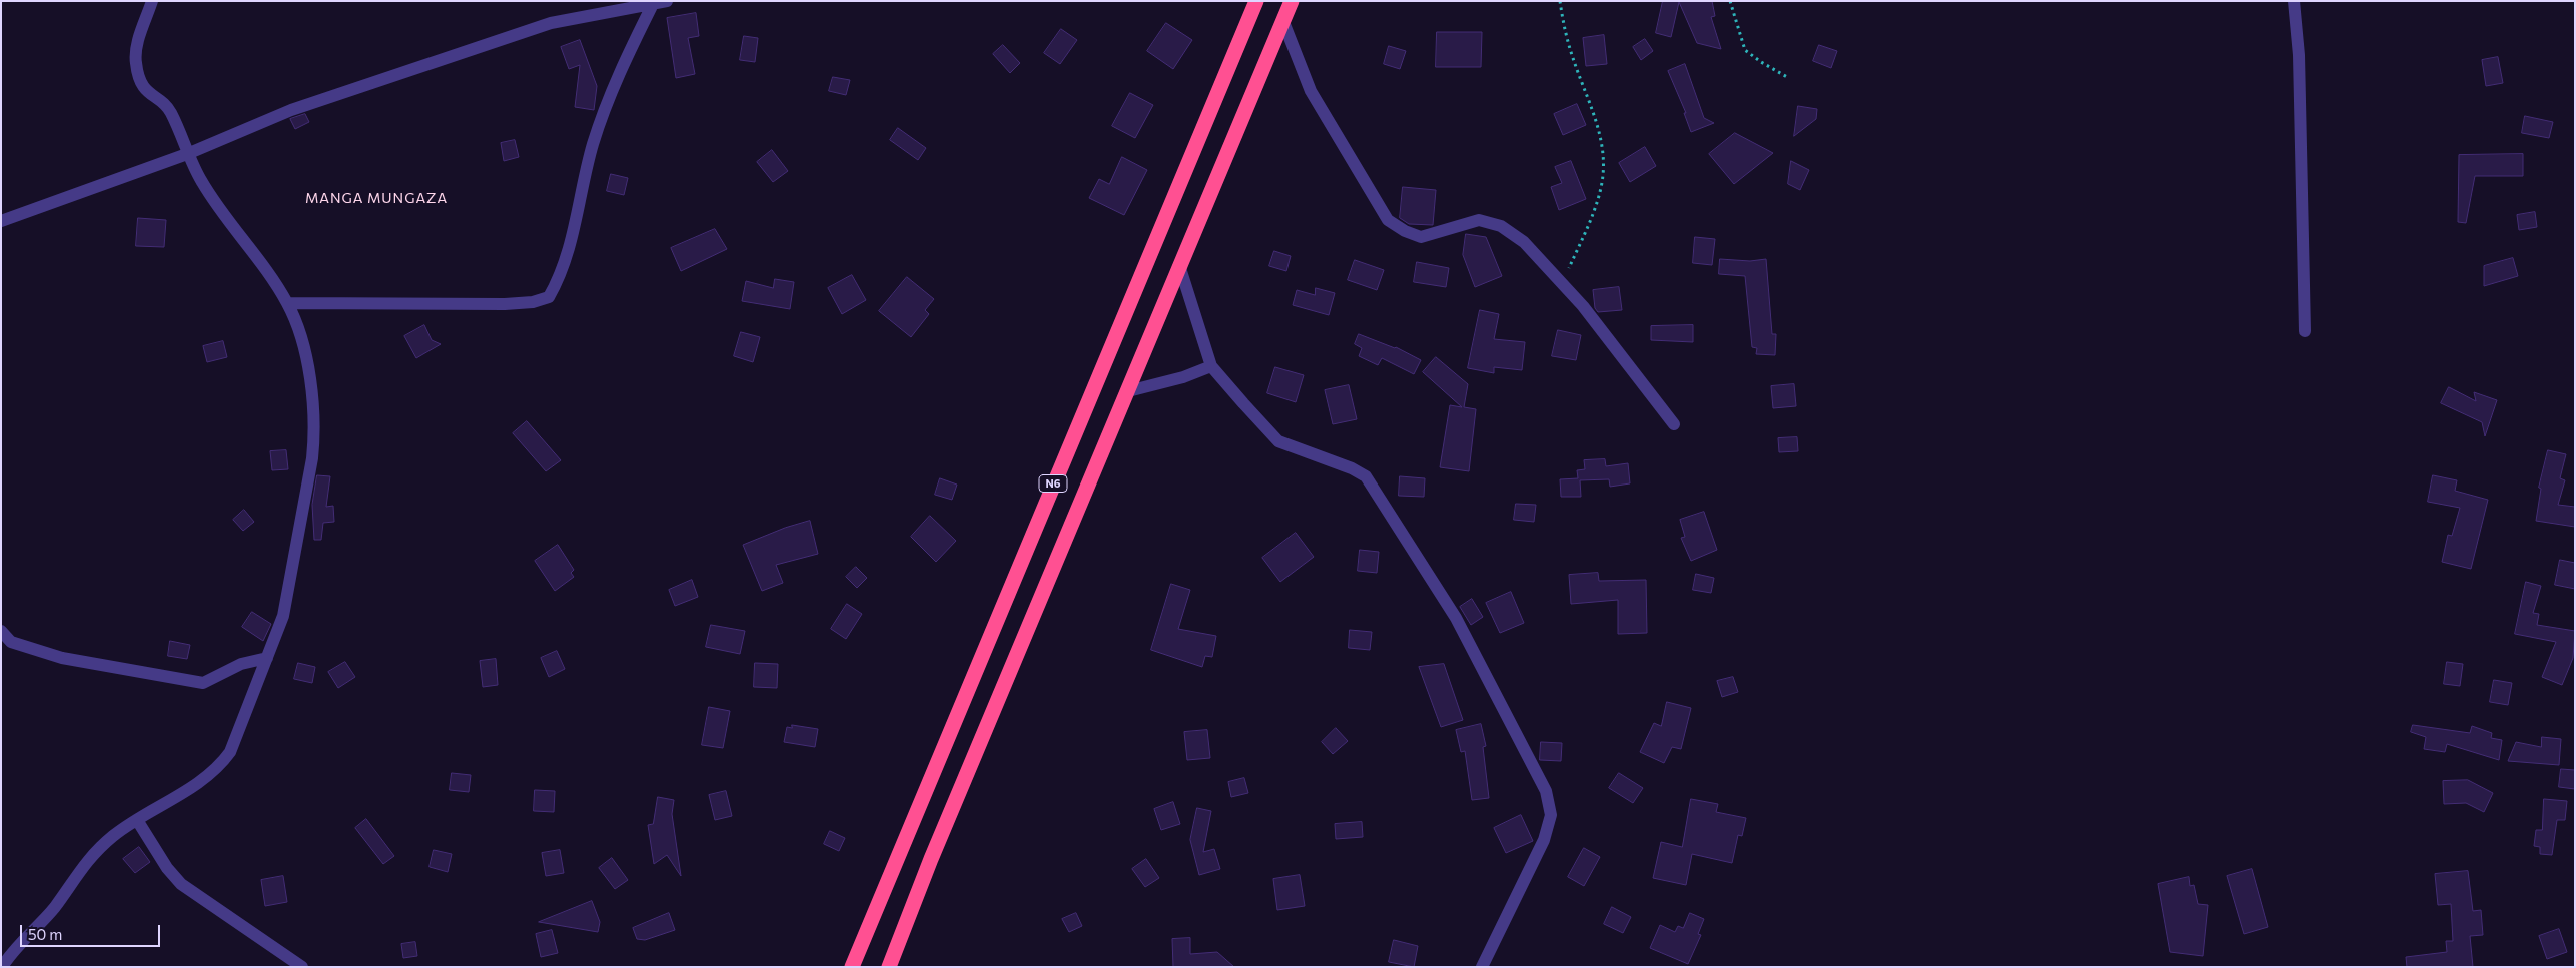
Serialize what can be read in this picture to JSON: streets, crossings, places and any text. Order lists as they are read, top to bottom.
{
  "streets": {
    "highway": ["N6"]
  },
  "districts": ["MANGA MUNGAZA"],
  "scale_bar": "50 m"
}
